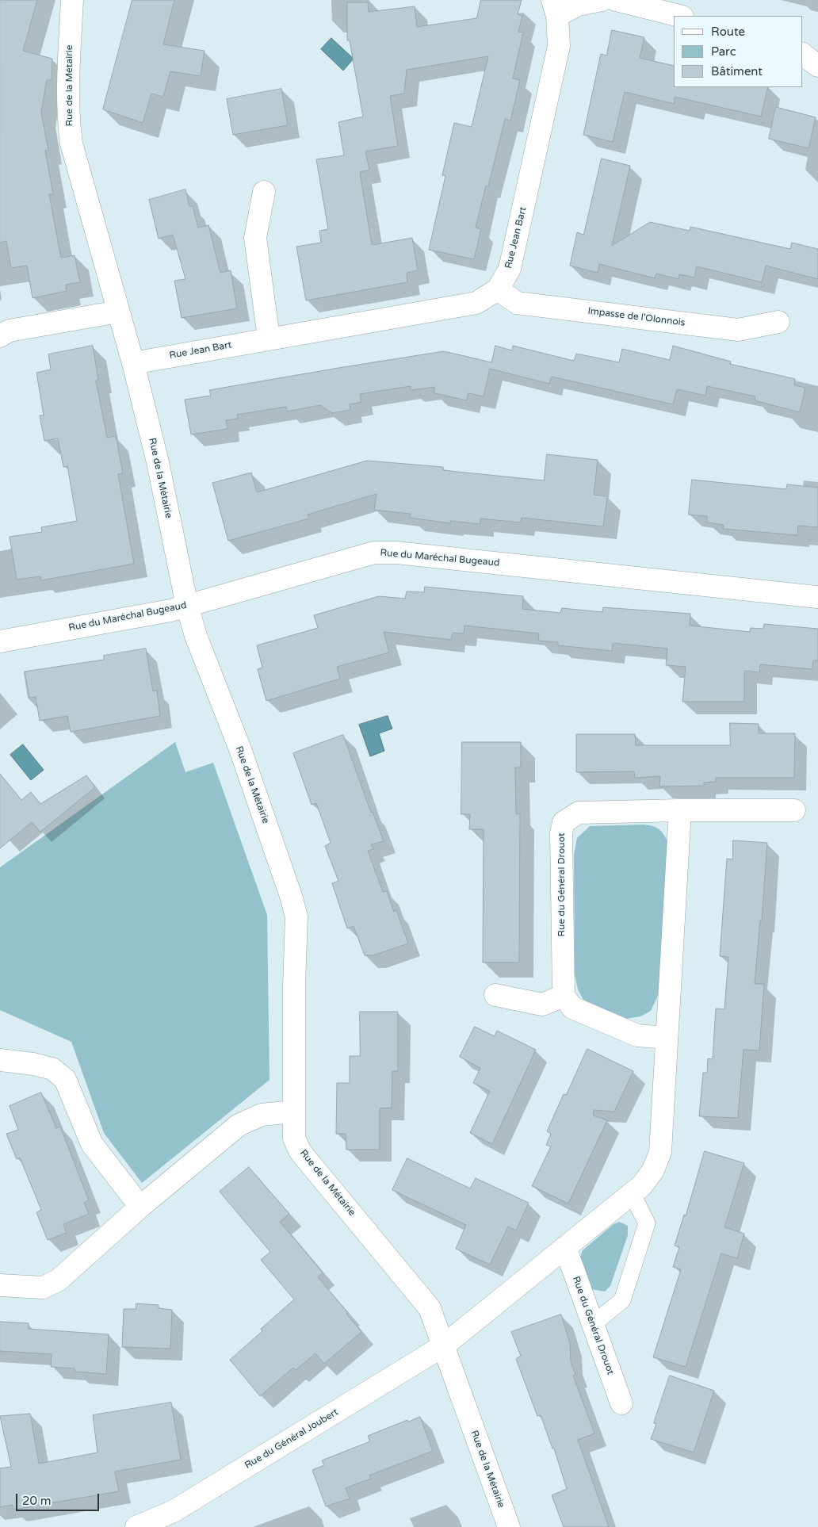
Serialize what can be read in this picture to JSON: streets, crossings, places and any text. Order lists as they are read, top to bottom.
{
  "streets": {
    "street": [
      "Rue de la Métairie",
      "Rue Jean Bart",
      "Impasse de l'Olonnois",
      "Rue du Maréchal Bugeaud",
      "Rue du Général Drouot",
      "Rue du Général Joubert"
    ]
  },
  "crossings": [
    ["Rue de la Métairie", "Rue Jean Bart"],
    ["Rue de la Métairie", "Rue du Maréchal Bugeaud"],
    ["Rue de la Métairie", "Rue du Général Joubert"],
    ["Rue Jean Bart", "Impasse de l'Olonnois"]
  ],
  "legend": ["Route", "Parc", "Bâtiment"],
  "scale_bar": "20 m"
}
